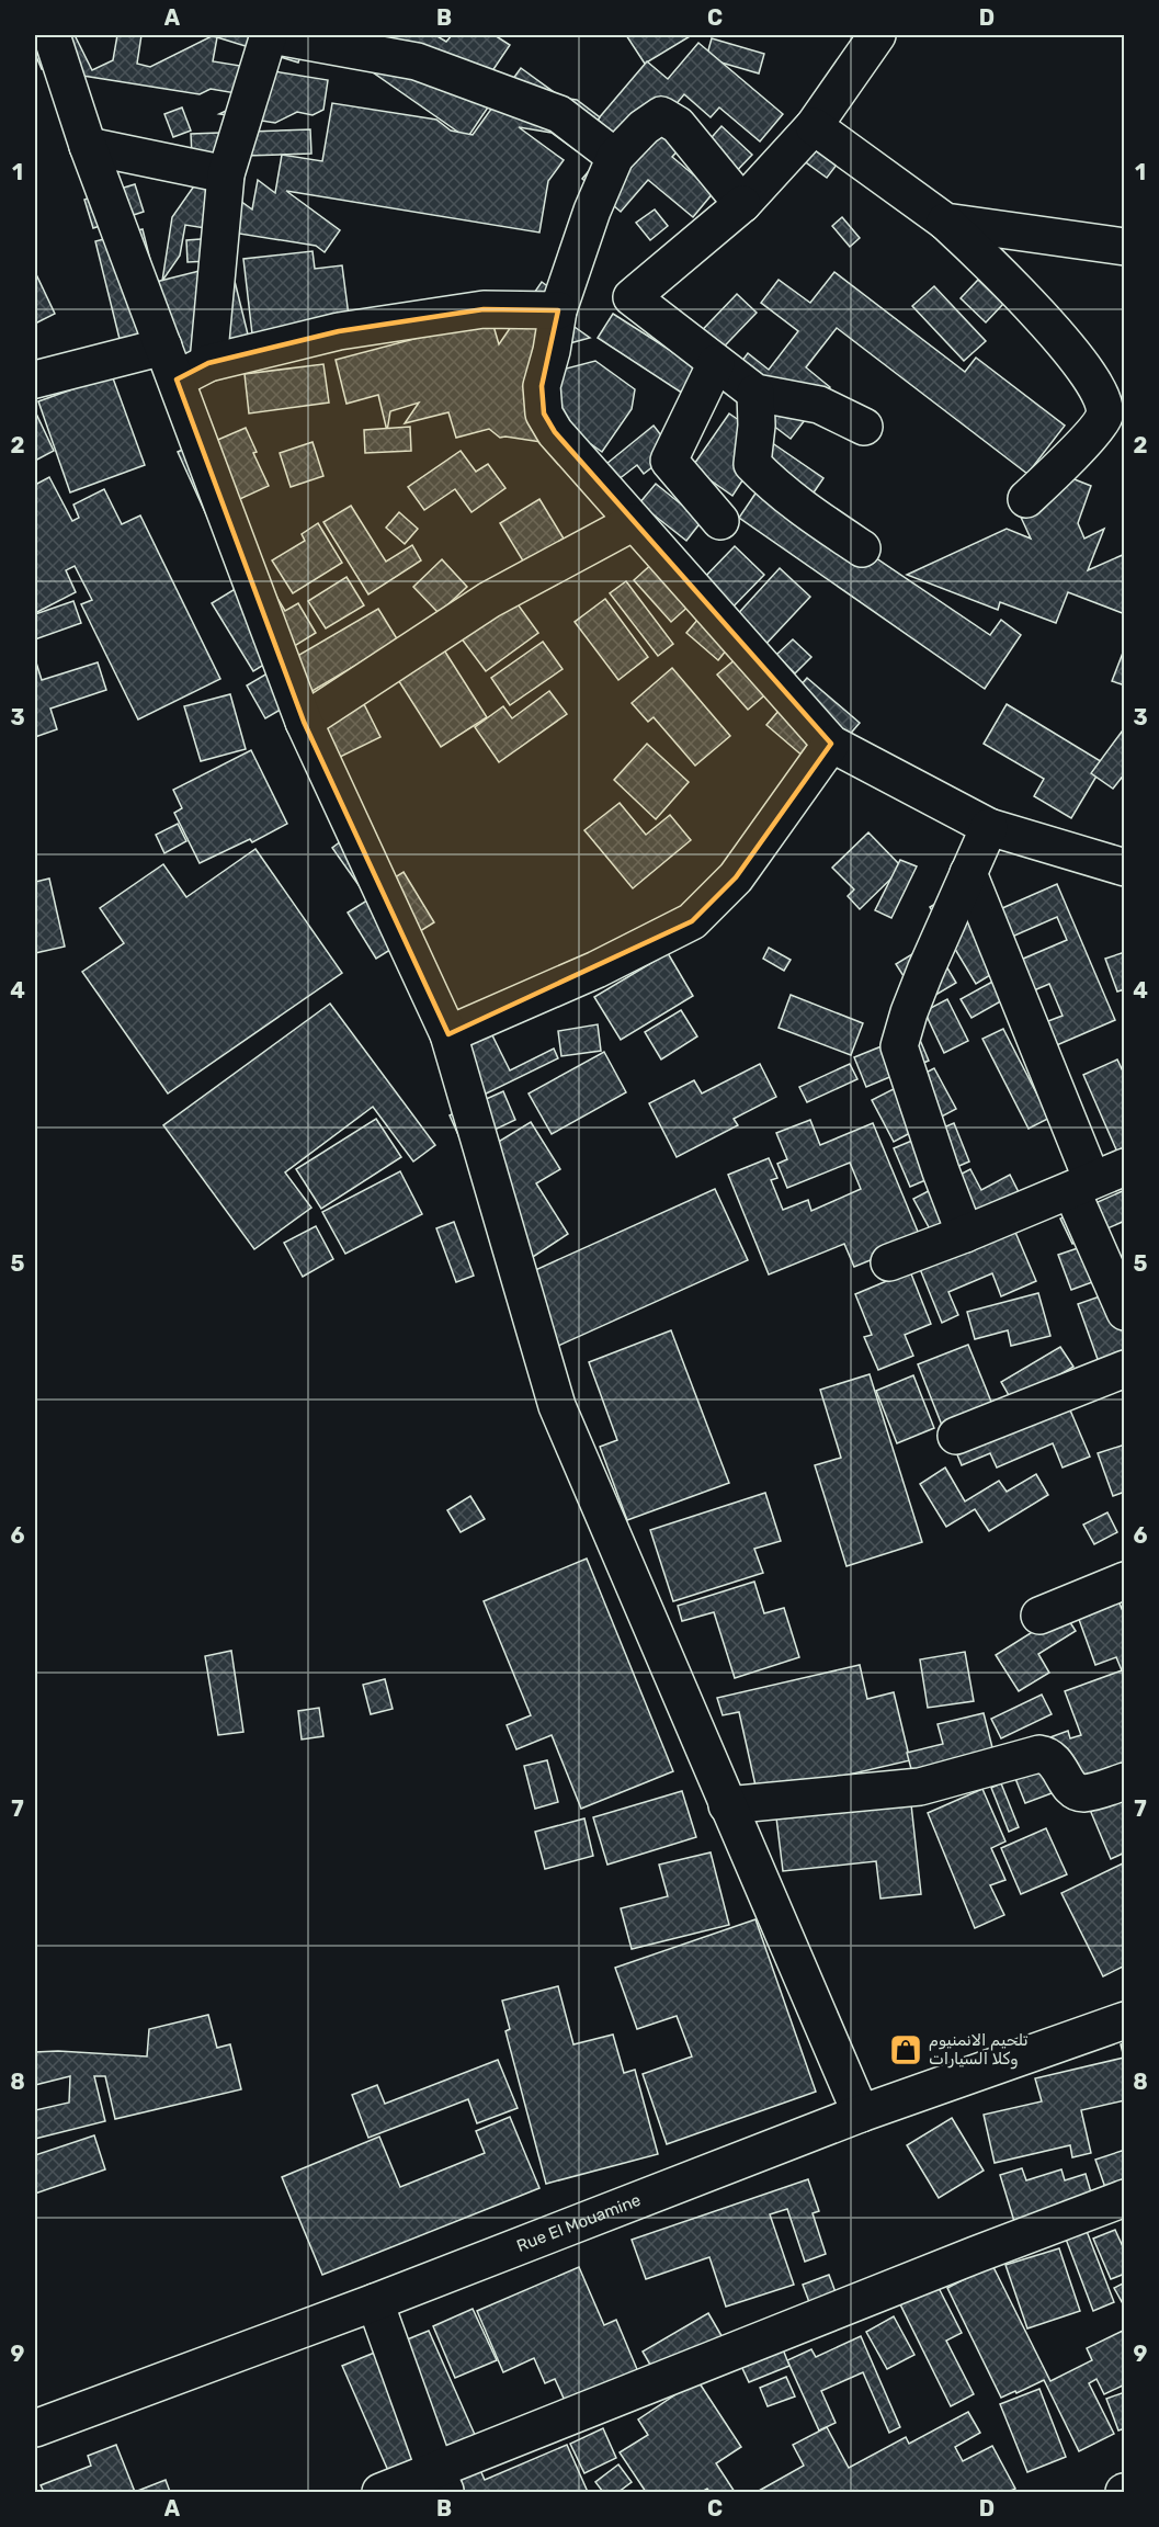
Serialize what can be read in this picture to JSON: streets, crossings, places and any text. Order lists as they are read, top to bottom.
{
  "streets": {
    "street": ["Rue El Mouamine"]
  },
  "places": {
    "shop": ["تلحيم الانمنيوم وكلا السيارات"]
  },
  "grid": {
    "columns": [
      "A",
      "B",
      "C",
      "D"
    ],
    "rows": [
      "1",
      "2",
      "3",
      "4",
      "5",
      "6",
      "7",
      "8",
      "9"
    ]
  }
}
